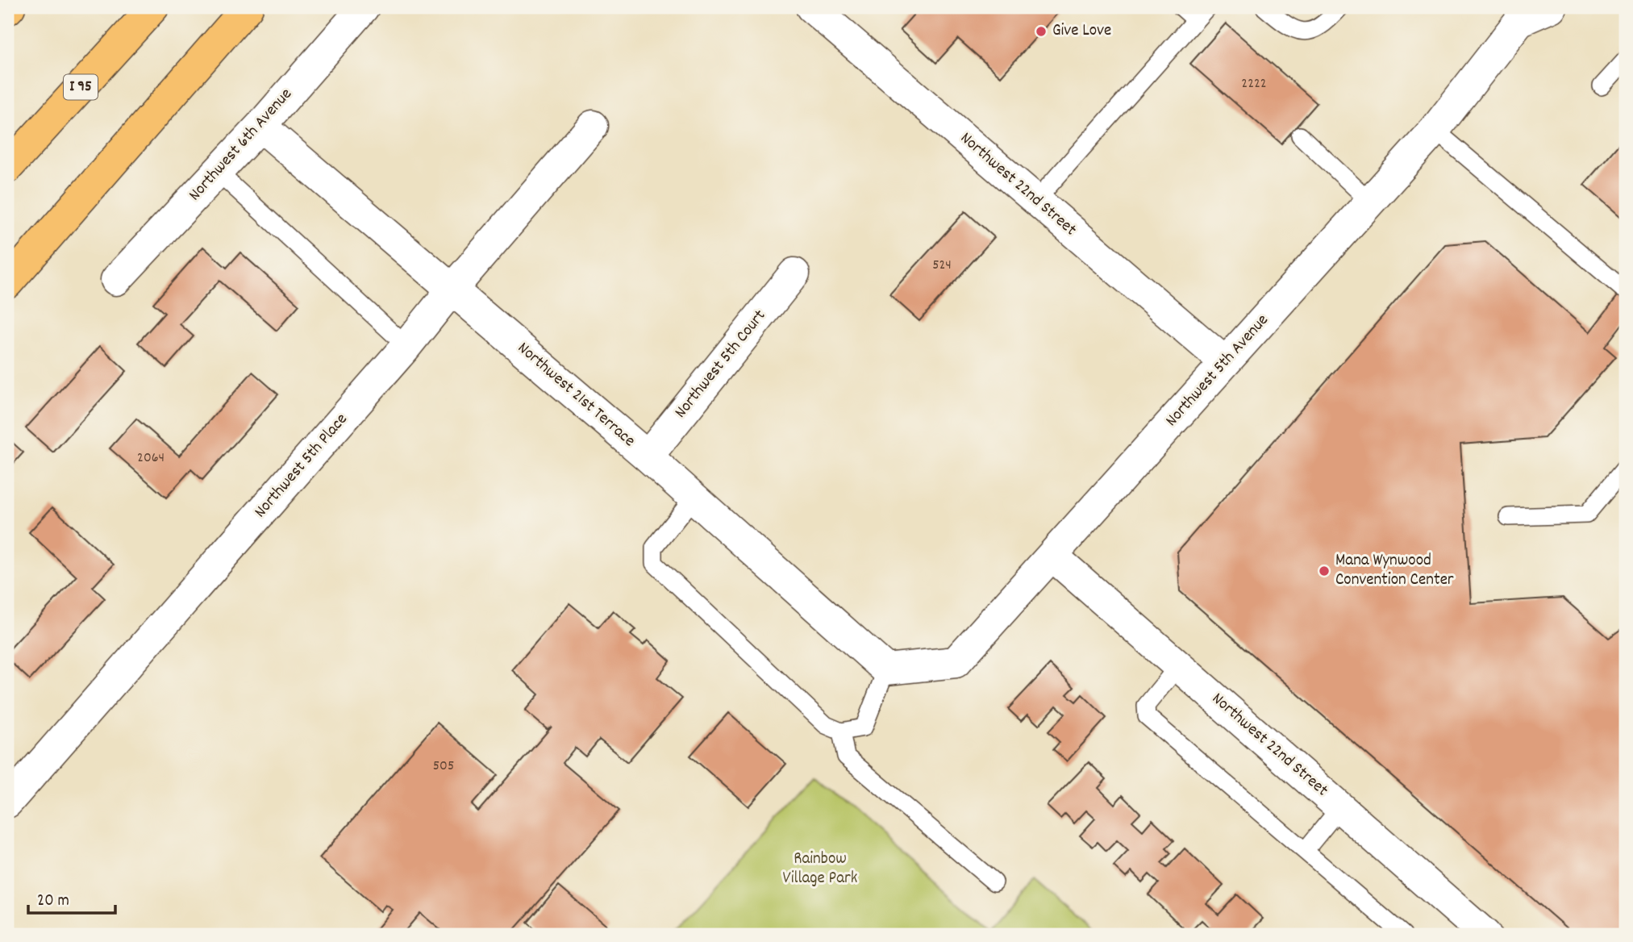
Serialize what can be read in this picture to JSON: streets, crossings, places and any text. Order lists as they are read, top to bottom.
{
  "streets": {
    "highway": ["I 95"],
    "street": [
      "Northwest 6th Avenue",
      "Northwest 22nd Street",
      "Northwest 5th Court",
      "Northwest 5th Avenue",
      "Northwest 21st Terrace",
      "Northwest 5th Place"
    ]
  },
  "crossings": [
    ["Northwest 6th Avenue", "Northwest 21st Terrace"],
    ["Northwest 22nd Street", "Northwest 5th Avenue"],
    ["Northwest 5th Court", "Northwest 21st Terrace"],
    ["Northwest 5th Avenue", "Northwest 21st Terrace"],
    ["Northwest 21st Terrace", "Northwest 5th Place"]
  ],
  "parks": ["Rainbow Village Park"],
  "places": ["Give Love", "Mana Wynwood Convention Center"],
  "house_numbers": [
    "2222",
    "524",
    "2064",
    "505"
  ],
  "scale_bar": "20 m"
}
